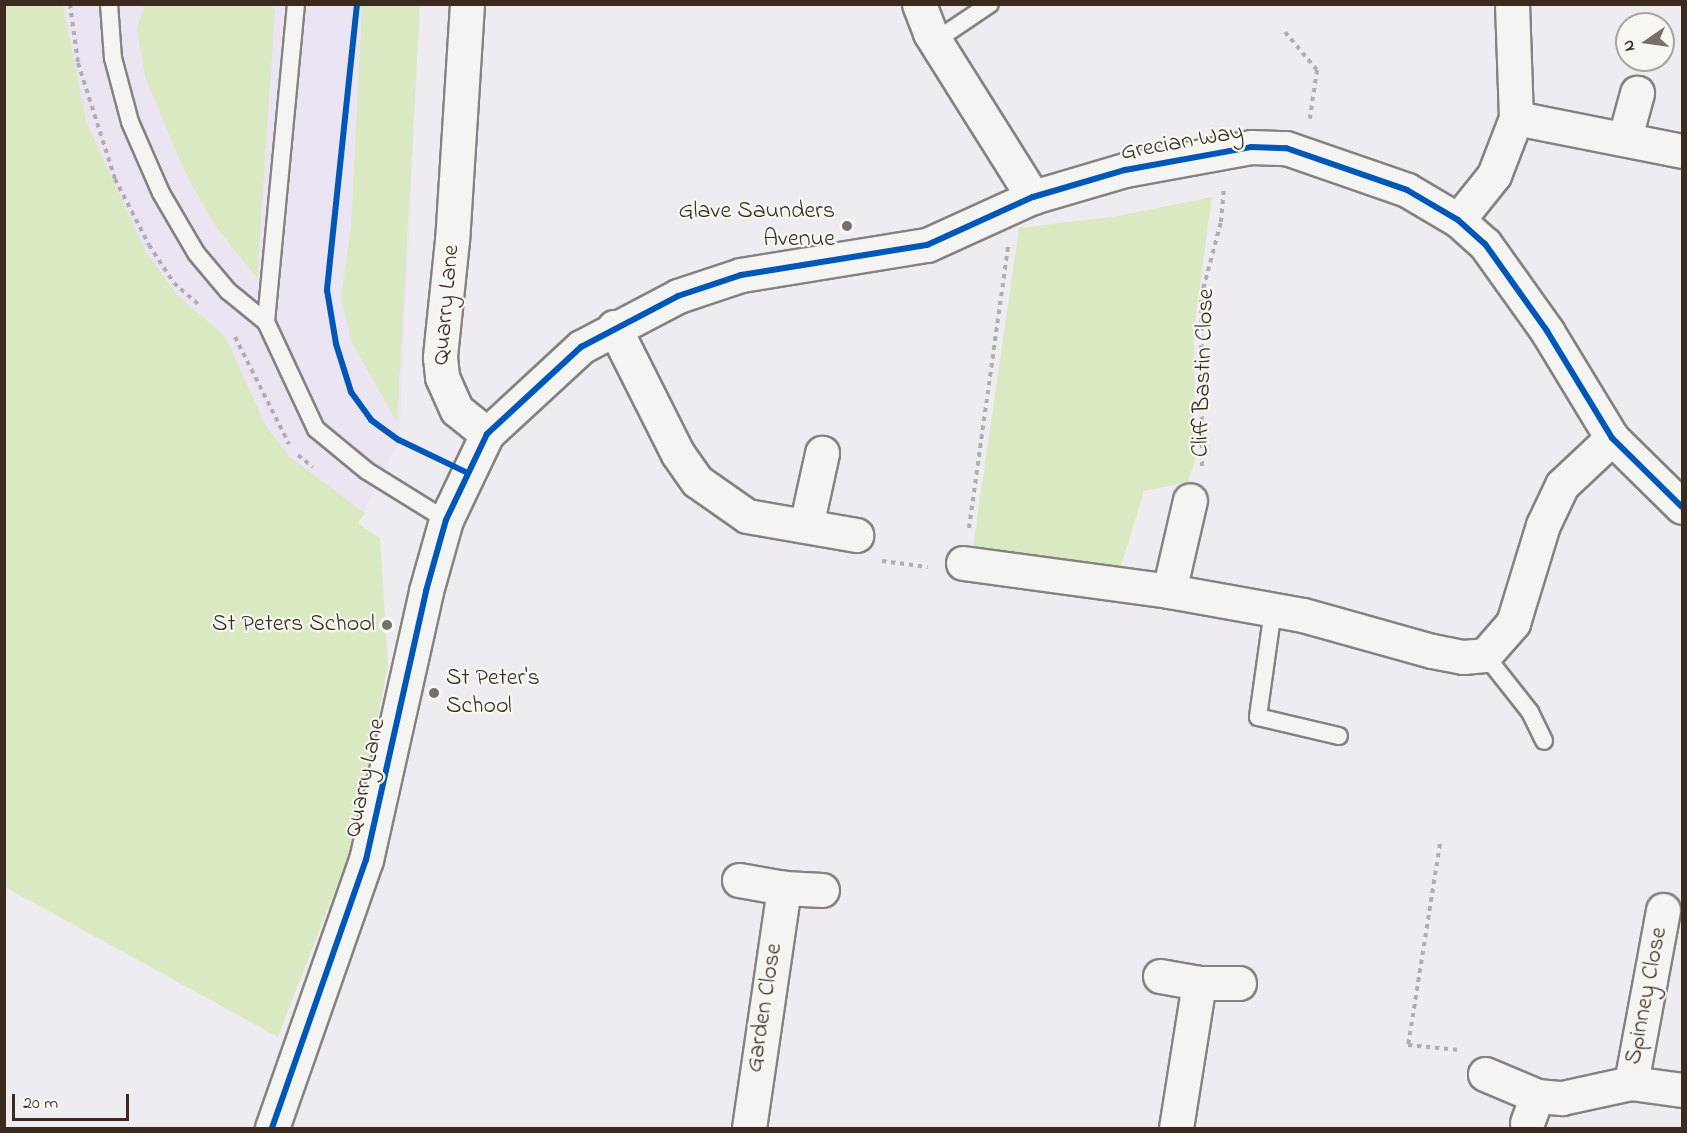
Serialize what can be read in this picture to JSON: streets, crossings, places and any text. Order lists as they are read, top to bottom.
{
  "streets": {
    "street": [
      "Grecian Way",
      "Quarry Lane",
      "Spinney Close",
      "Garden Close"
    ],
    "path": ["Cliff Bastin Close"]
  },
  "crossings": [
    ["Grecian Way", "Quarry Lane"],
    ["Grecian Way", "Cliff Bastin Close"]
  ],
  "places": ["Glave Saunders Avenue", "St Peters School", "St Peter's School"],
  "scale_bar": "20 m",
  "north": "left"
}
